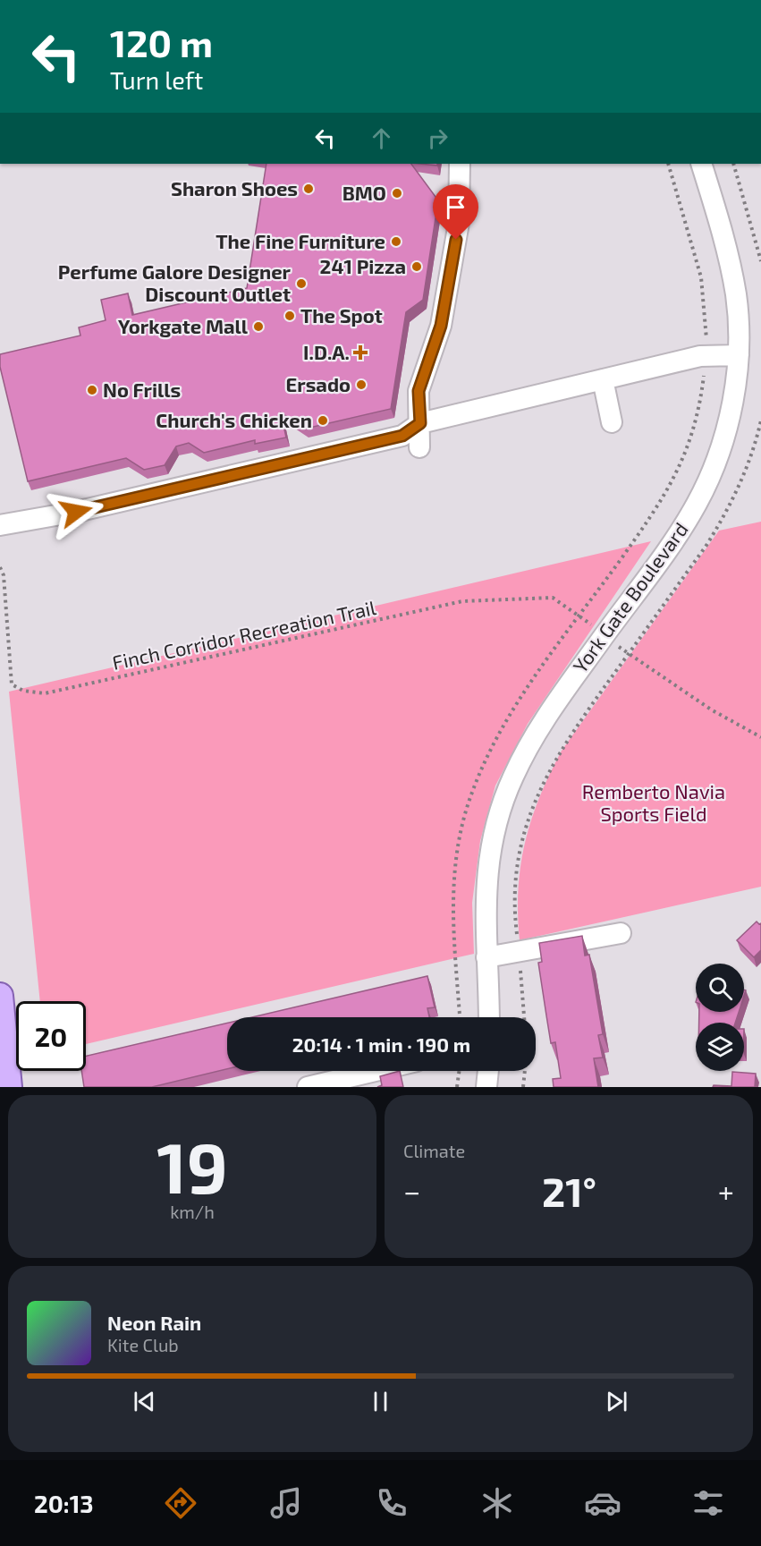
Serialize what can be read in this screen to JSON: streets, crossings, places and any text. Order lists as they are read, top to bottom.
{
  "streets": {
    "street": ["York Gate Boulevard"],
    "path": ["Finch Corridor Recreation Trail"]
  },
  "parks": ["Remberto Navia Sports Field"],
  "places": {
    "other": [
      "Sharon Shoes",
      "BMO",
      "The Fine Furniture",
      "241 Pizza",
      "Perfume Galore Designer Discount Outlet",
      "The Spot",
      "Yorkgate Mall",
      "Ersado",
      "No Frills",
      "Church's Chicken"
    ],
    "health": ["I.D.A."]
  },
  "page": {
    "turn": ["120 m", "Turn left"],
    "limit": "20",
    "trip": "20:14 · 1 min · 190 m",
    "tile": [
      ["19", "km/h"],
      "Climate"
    ],
    "heat": ["−", "21°", "+"],
    "song": ["Neon Rain", "Kite Club"],
    "tabs": "20:13"
  }
}
